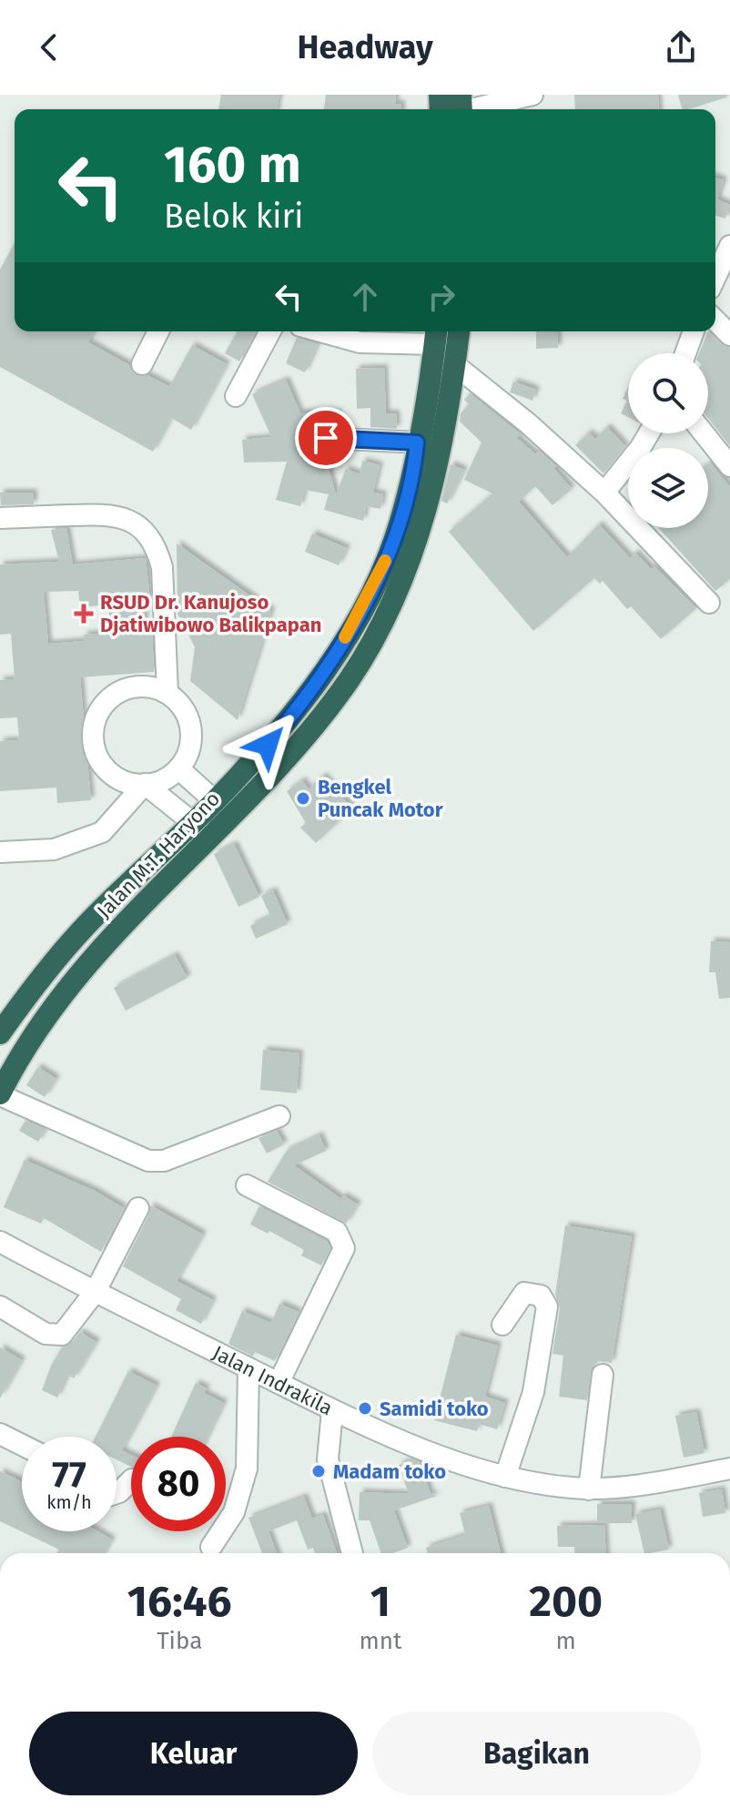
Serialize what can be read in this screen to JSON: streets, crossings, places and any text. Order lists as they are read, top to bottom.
{
  "streets": {
    "highway": ["Jalan M.T. Haryono"],
    "street": ["Jalan Indrakila"]
  },
  "places": {
    "health": ["RSUD Dr. Kanujoso Djatiwibowo Balikpapan"],
    "other": ["Bengkel Puncak Motor", "Samidi toko", "Madam toko"]
  },
  "page": {
    "header": "Headway",
    "turn": ["160 m", "Belok kiri"],
    "speed": "77 km/h",
    "limit": "80",
    "eta": [
      "16:46",
      "Tiba",
      "1",
      "mnt",
      "200",
      "m"
    ],
    "buttons": ["Keluar", "Bagikan"]
  }
}
